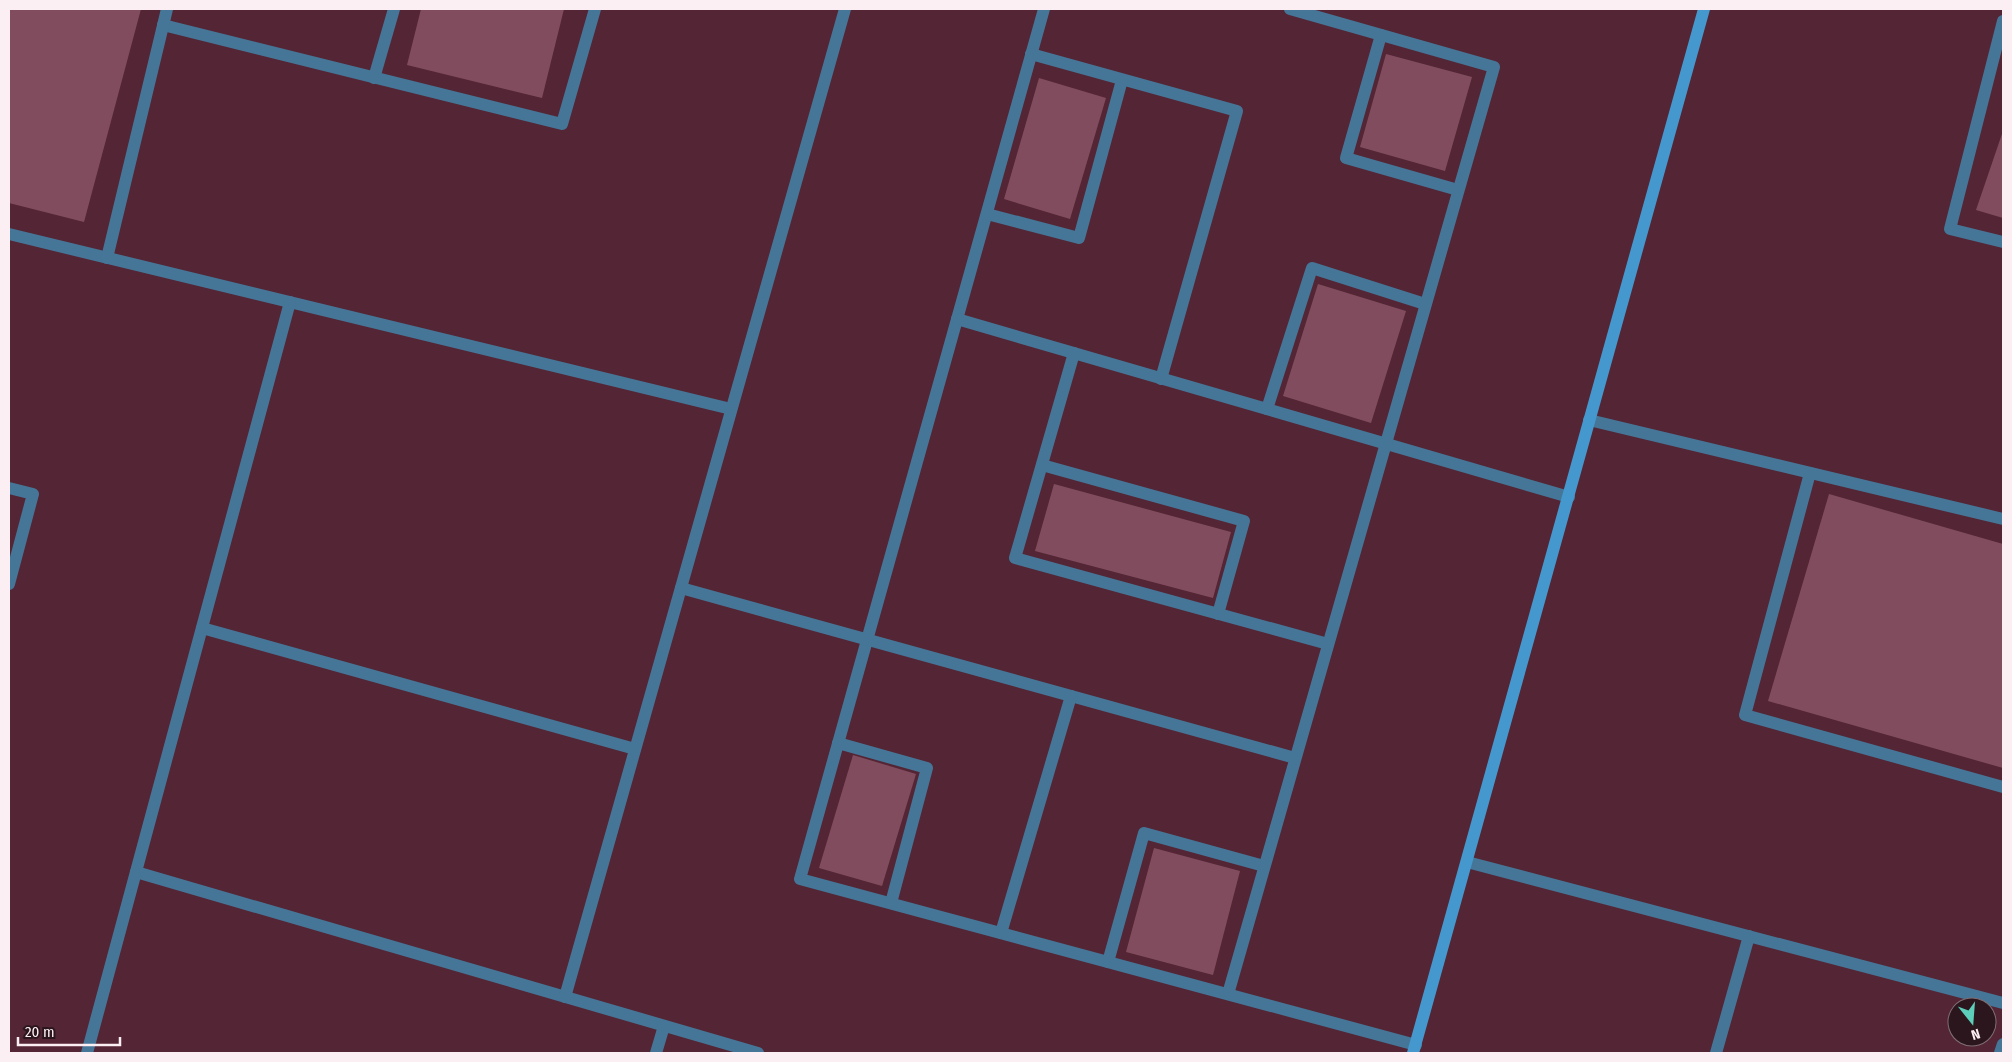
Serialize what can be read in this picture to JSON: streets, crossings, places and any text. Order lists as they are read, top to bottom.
{
  "scale_bar": "20 m",
  "north": "bottom"
}
